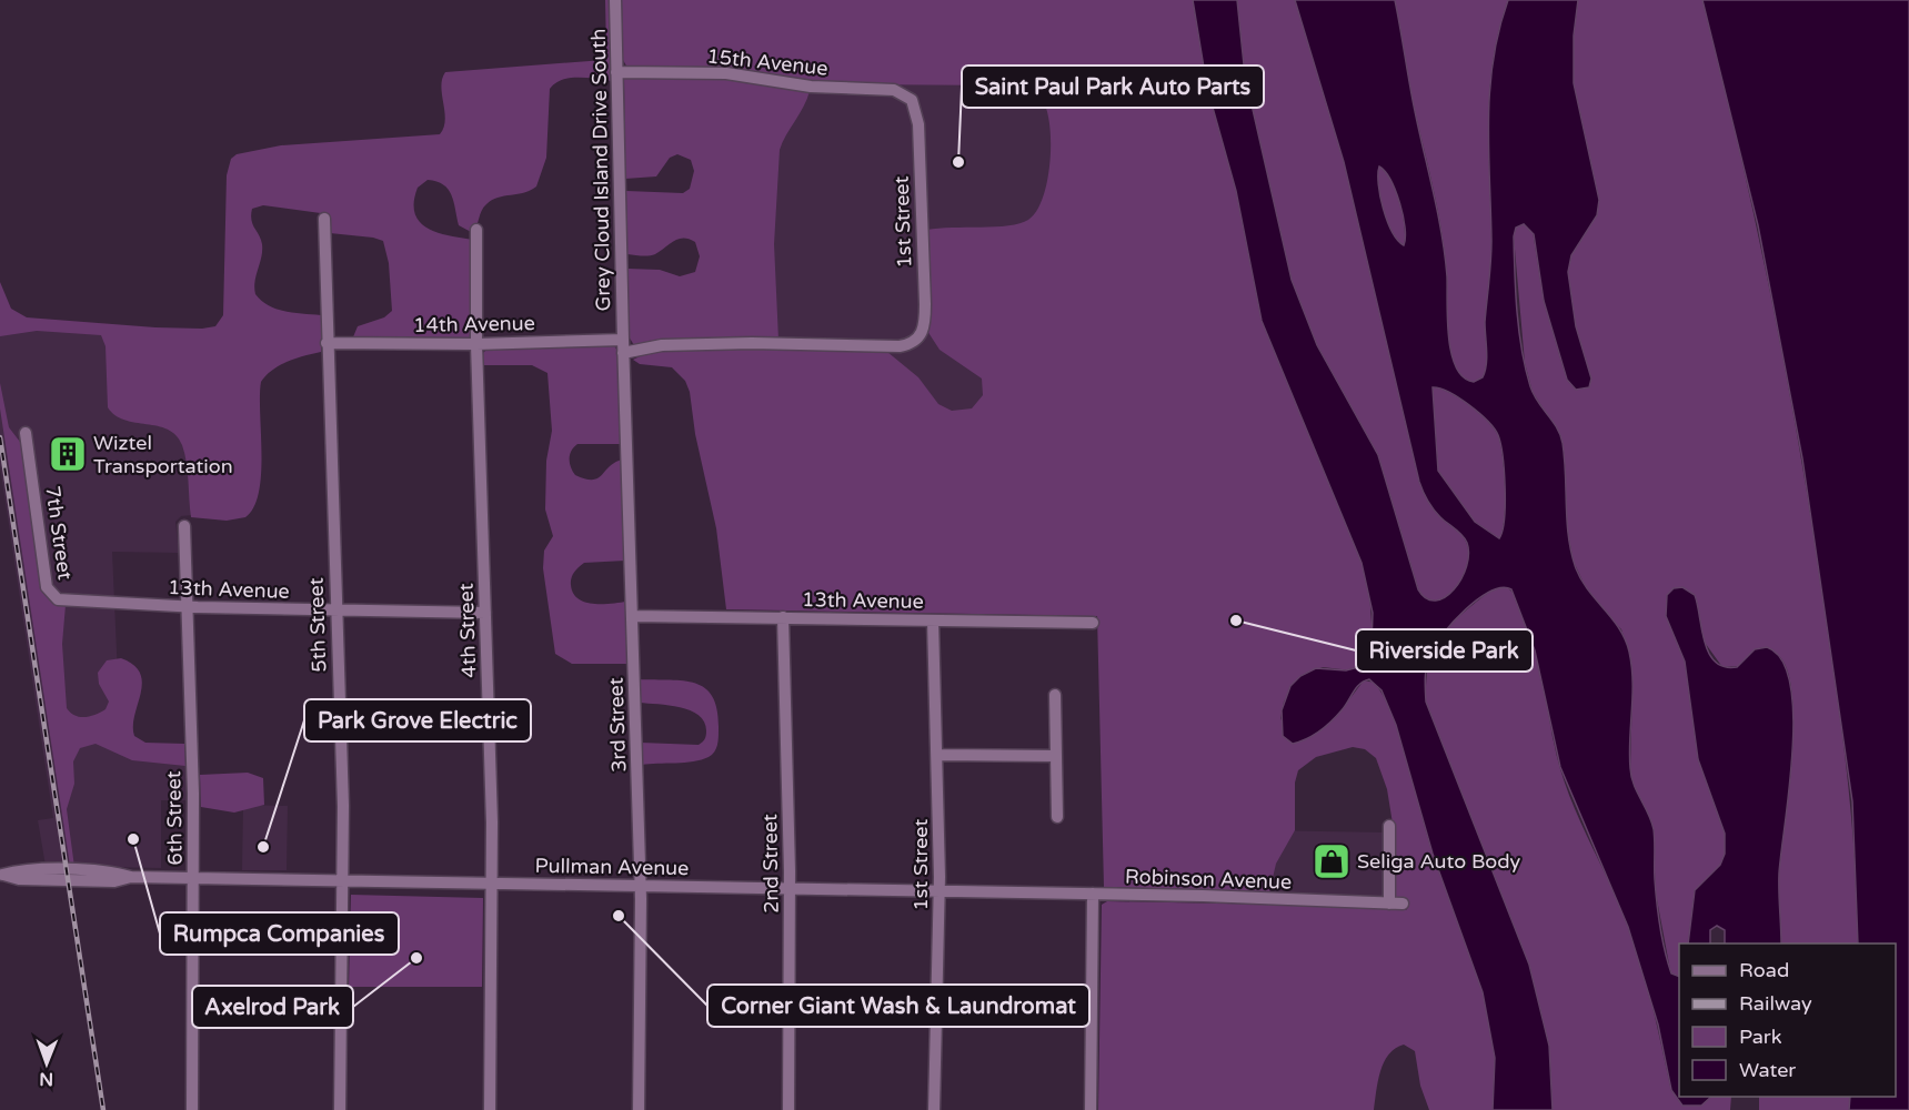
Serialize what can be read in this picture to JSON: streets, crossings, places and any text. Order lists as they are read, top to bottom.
{
  "streets": {
    "street": [
      "15th Avenue",
      "Grey Cloud Island Drive South",
      "1st Street",
      "14th Avenue",
      "7th Street",
      "13th Avenue",
      "5th Street",
      "4th Street",
      "3rd Street",
      "6th Street",
      "2nd Street",
      "Pullman Avenue",
      "Robinson Avenue"
    ]
  },
  "crossings": [
    ["15th Avenue", "Grey Cloud Island Drive South"],
    ["15th Avenue", "1st Street"],
    ["Grey Cloud Island Drive South", "14th Avenue"],
    ["Grey Cloud Island Drive South", "3rd Street"],
    ["1st Street", "13th Avenue"],
    ["1st Street", "3rd Street"],
    ["1st Street", "Pullman Avenue"],
    ["14th Avenue", "5th Street"],
    ["14th Avenue", "4th Street"],
    ["14th Avenue", "3rd Street"],
    ["7th Street", "13th Avenue"],
    ["13th Avenue", "5th Street"],
    ["13th Avenue", "4th Street"],
    ["13th Avenue", "3rd Street"],
    ["13th Avenue", "6th Street"],
    ["13th Avenue", "2nd Street"],
    ["5th Street", "Pullman Avenue"],
    ["4th Street", "Pullman Avenue"],
    ["3rd Street", "Pullman Avenue"],
    ["6th Street", "Pullman Avenue"],
    ["2nd Street", "Pullman Avenue"],
    ["Pullman Avenue", "Robinson Avenue"]
  ],
  "places": {
    "other": [
      "Saint Paul Park Auto Parts",
      "Riverside Park",
      "Rumpca Companies",
      "Park Grove Electric",
      "Corner Giant Wash & Laundromat",
      "Axelrod Park"
    ],
    "building": ["Wiztel Transportation"],
    "shop": ["Seliga Auto Body"]
  },
  "legend": [
    "Road",
    "Railway",
    "Park",
    "Water"
  ],
  "north": "bottom"
}
